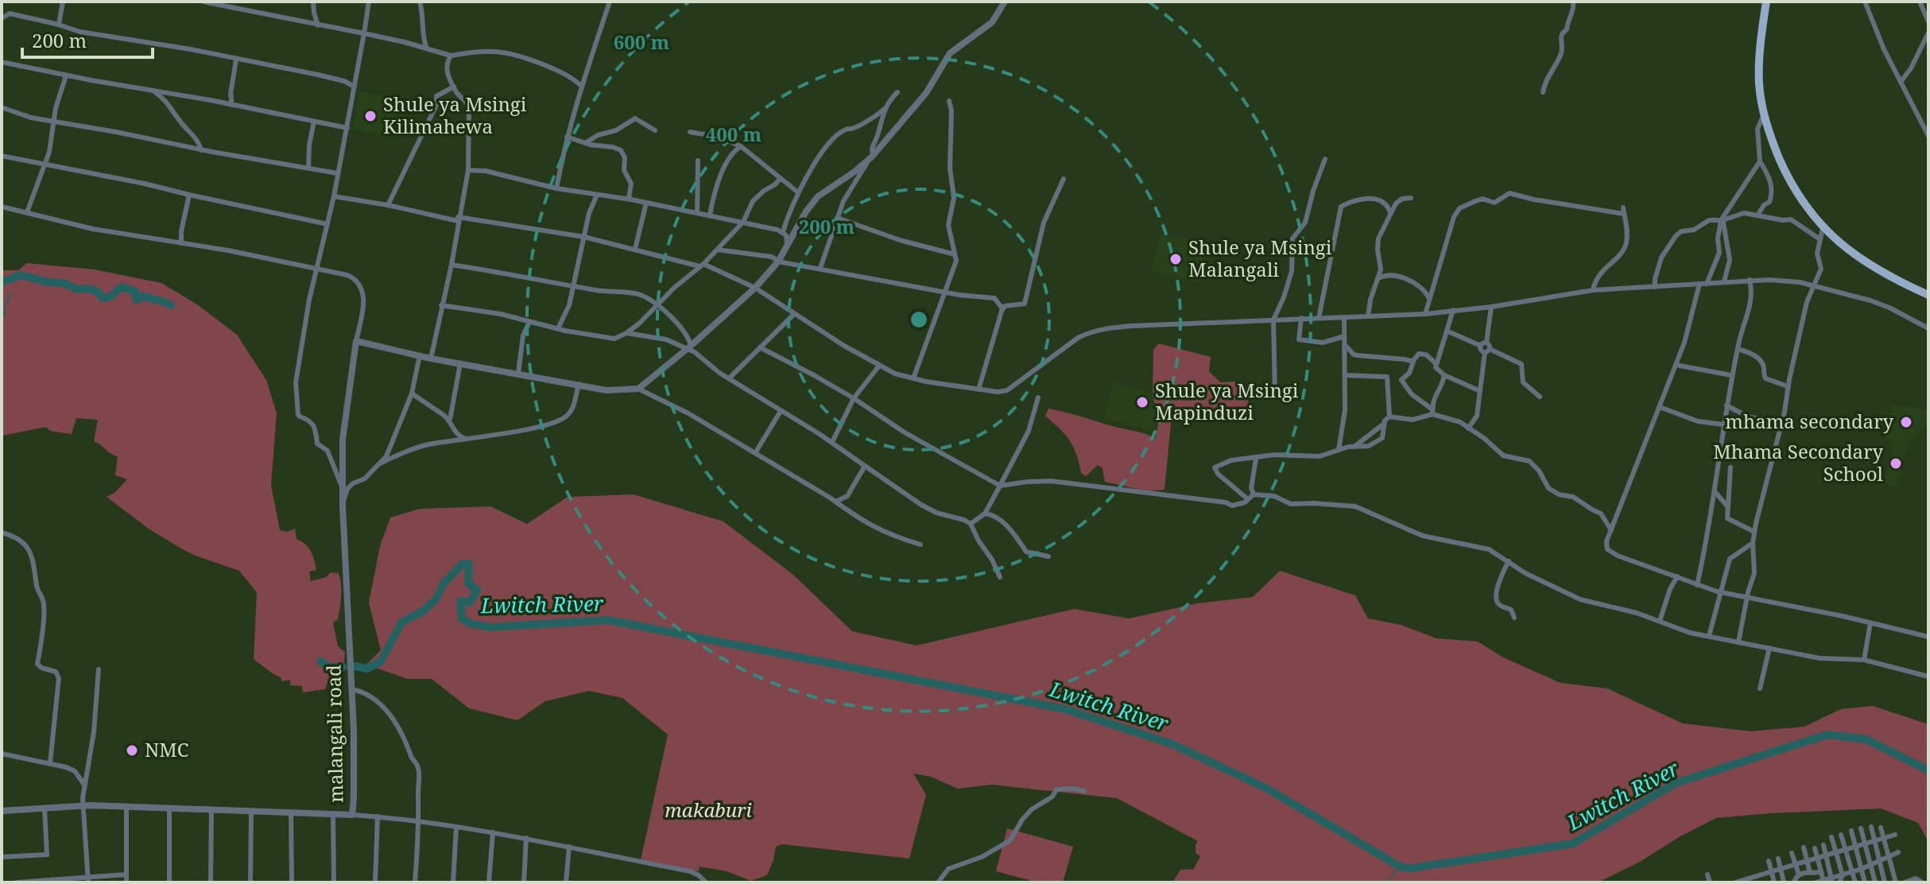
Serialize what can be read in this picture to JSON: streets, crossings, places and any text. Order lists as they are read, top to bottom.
{
  "streets": {
    "street": ["malangali road"]
  },
  "water": ["Lwitch River"],
  "parks": ["makaburi"],
  "places": [
    "Shule ya Msingi Kilimahewa",
    "Shule ya Msingi Malangali",
    "Shule ya Msingi Mapinduzi",
    "mhama secondary",
    "Mhama Secondary School",
    "NMC"
  ],
  "scale_bar": "200 m",
  "rings": ["600 m", "400 m", "200 m"]
}
